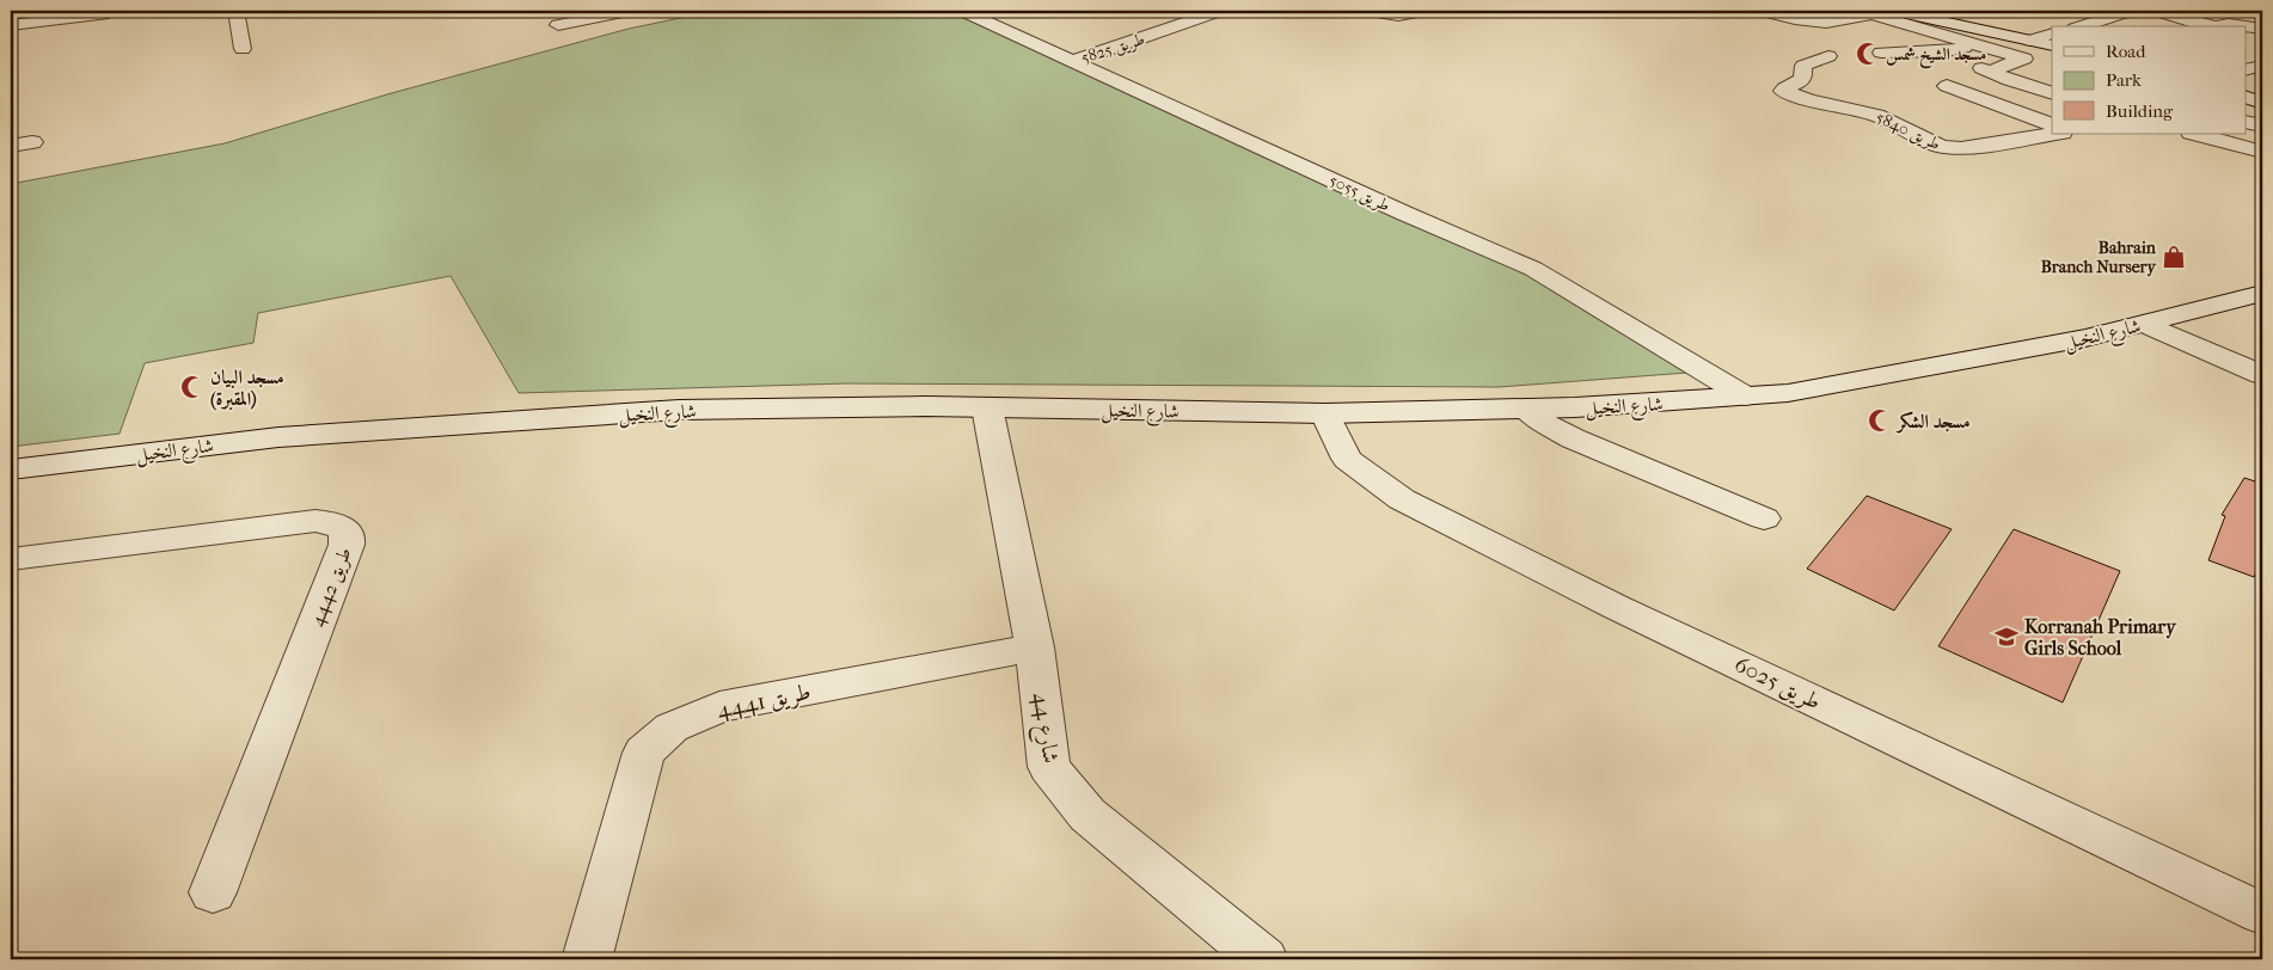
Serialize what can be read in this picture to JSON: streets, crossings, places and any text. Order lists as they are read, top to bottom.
{
  "streets": {
    "street": [
      "طريق 5825",
      "طريق 5840",
      "طريق 5055",
      "شارع النخيل",
      "طريق 4442",
      "طريق 6025",
      "طريق 4441",
      "شارع 44"
    ]
  },
  "crossings": [
    ["طريق 5825", "طريق 5055"],
    ["طريق 5055", "شارع النخيل"],
    ["شارع النخيل", "طريق 6025"],
    ["شارع النخيل", "شارع 44"],
    ["طريق 4441", "شارع 44"]
  ],
  "places": {
    "mosque": ["مسجد الشيخ شمس", "مسجد البيان (المقبرة)", "مسجد الشكر"],
    "shop": ["Bahrain Branch Nursery"],
    "school or university": ["Korranah Primary Girls School"]
  },
  "legend": ["Road", "Park", "Building"]
}
